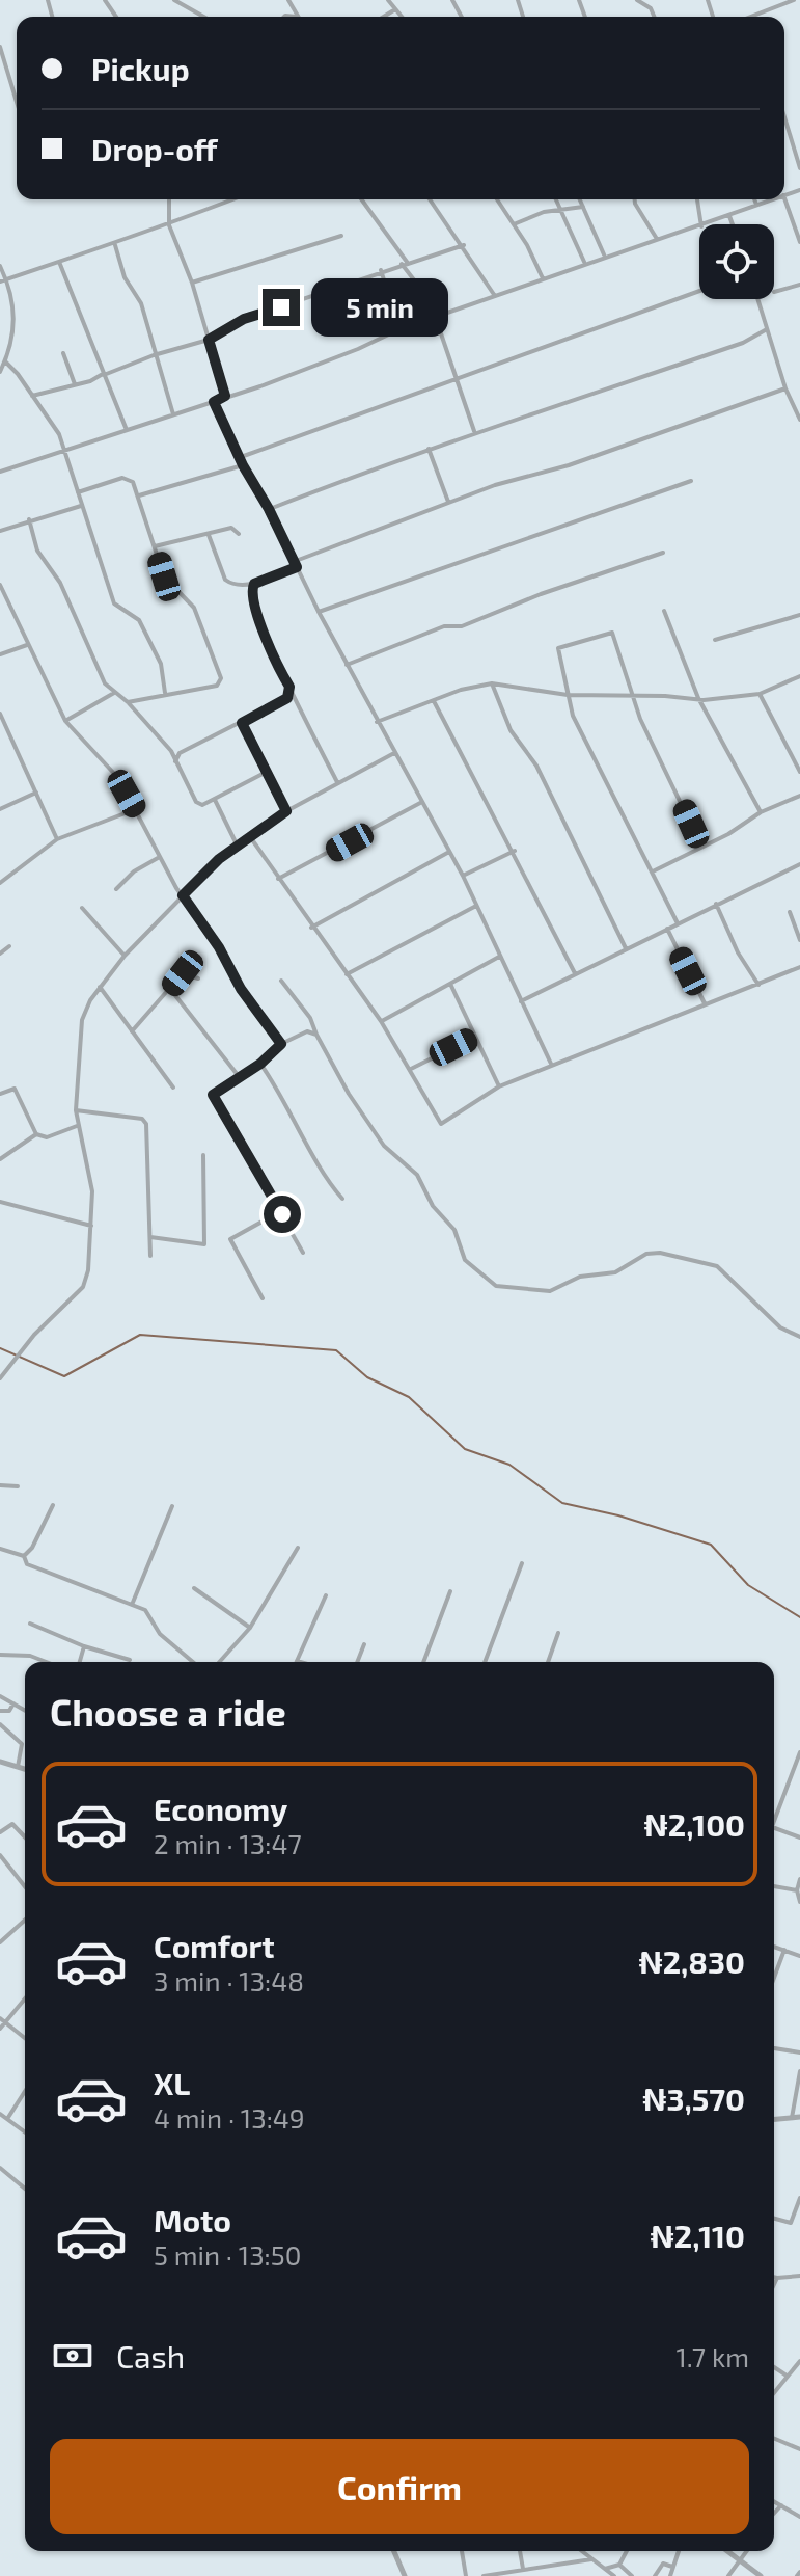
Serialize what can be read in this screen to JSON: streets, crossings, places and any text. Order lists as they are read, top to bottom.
{
  "page": {
    "banner": ["Pickup", "Drop-off"],
    "bubble": "5 min",
    "heading": "Choose a ride",
    "list": [
      {
        "name": "Economy",
        "note": "2 min · 13:47",
        "value": "₦2,100"
      },
      {
        "name": "Comfort",
        "note": "3 min · 13:48",
        "value": "₦2,830"
      },
      {
        "name": "XL",
        "note": "4 min · 13:49",
        "value": "₦3,570"
      },
      {
        "name": "Moto",
        "note": "5 min · 13:50",
        "value": "₦2,110"
      }
    ],
    "pay": ["Cash", "1.7 km"],
    "buttons": "Confirm"
  }
}
